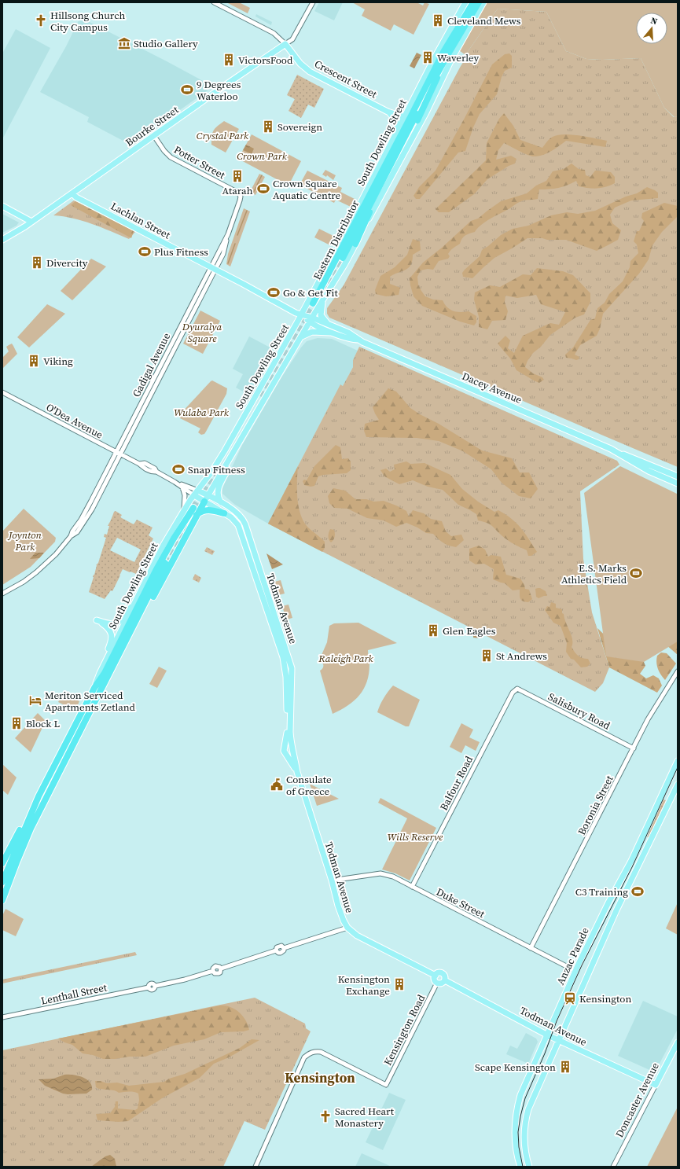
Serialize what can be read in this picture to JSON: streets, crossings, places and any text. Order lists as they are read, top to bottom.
{
  "streets": {
    "highway": ["South Dowling Street", "Eastern Distributor"],
    "main road": [
      "Crescent Street",
      "Bourke Street",
      "Lachlan Street",
      "Dacey Avenue",
      "Todman Avenue",
      "Anzac Parade",
      "Doncaster Avenue"
    ],
    "street": [
      "Potter Street",
      "Gadigal Avenue",
      "O'Dea Avenue",
      "Salisbury Road",
      "Balfour Road",
      "Boronia Street",
      "Duke Street",
      "Lenthall Street",
      "Kensington Road"
    ]
  },
  "crossings": [
    ["Crescent Street", "Bourke Street"],
    ["Crescent Street", "South Dowling Street"],
    ["Bourke Street", "Potter Street"],
    ["Bourke Street", "Lachlan Street"],
    ["South Dowling Street", "Lachlan Street"],
    ["South Dowling Street", "Dacey Avenue"],
    ["South Dowling Street", "O'Dea Avenue"],
    ["South Dowling Street", "Todman Avenue"],
    ["Potter Street", "Gadigal Avenue"],
    ["Lachlan Street", "Gadigal Avenue"],
    ["Lachlan Street", "Dacey Avenue"],
    ["Gadigal Avenue", "O'Dea Avenue"],
    ["O'Dea Avenue", "Todman Avenue"],
    ["Todman Avenue", "Duke Street"],
    ["Todman Avenue", "Anzac Parade"],
    ["Todman Avenue", "Lenthall Street"],
    ["Todman Avenue", "Kensington Road"],
    ["Todman Avenue", "Doncaster Avenue"],
    ["Salisbury Road", "Balfour Road"],
    ["Salisbury Road", "Boronia Street"],
    ["Balfour Road", "Duke Street"],
    ["Boronia Street", "Duke Street"],
    ["Duke Street", "Anzac Parade"]
  ],
  "districts": ["Kensington"],
  "parks": [
    "Crystal Park",
    "Crown Park",
    "Dyuralya Square",
    "Wulaba Park",
    "Joynton Park",
    "Raleigh Park",
    "Wills Reserve"
  ],
  "places": {
    "church": ["Hillsong Church City Campus", "Sacred Heart Monastery"],
    "building": [
      "Cleveland Mews",
      "Waverley",
      "VictorsFood",
      "Sovereign",
      "Atarah",
      "Divercity",
      "Viking",
      "Glen Eagles",
      "St Andrews",
      "Block L",
      "Kensington Exchange",
      "Scape Kensington"
    ],
    "museum": ["Studio Gallery"],
    "sports": [
      "9 Degrees Waterloo",
      "Crown Square Aquatic Centre",
      "Plus Fitness",
      "Go & Get Fit",
      "Snap Fitness",
      "E.S. Marks Athletics Field",
      "C3 Training"
    ],
    "hotel": ["Meriton Serviced Apartments Zetland"],
    "public building": ["Consulate of Greece"],
    "station": ["Kensington"]
  },
  "north": "top"
}
